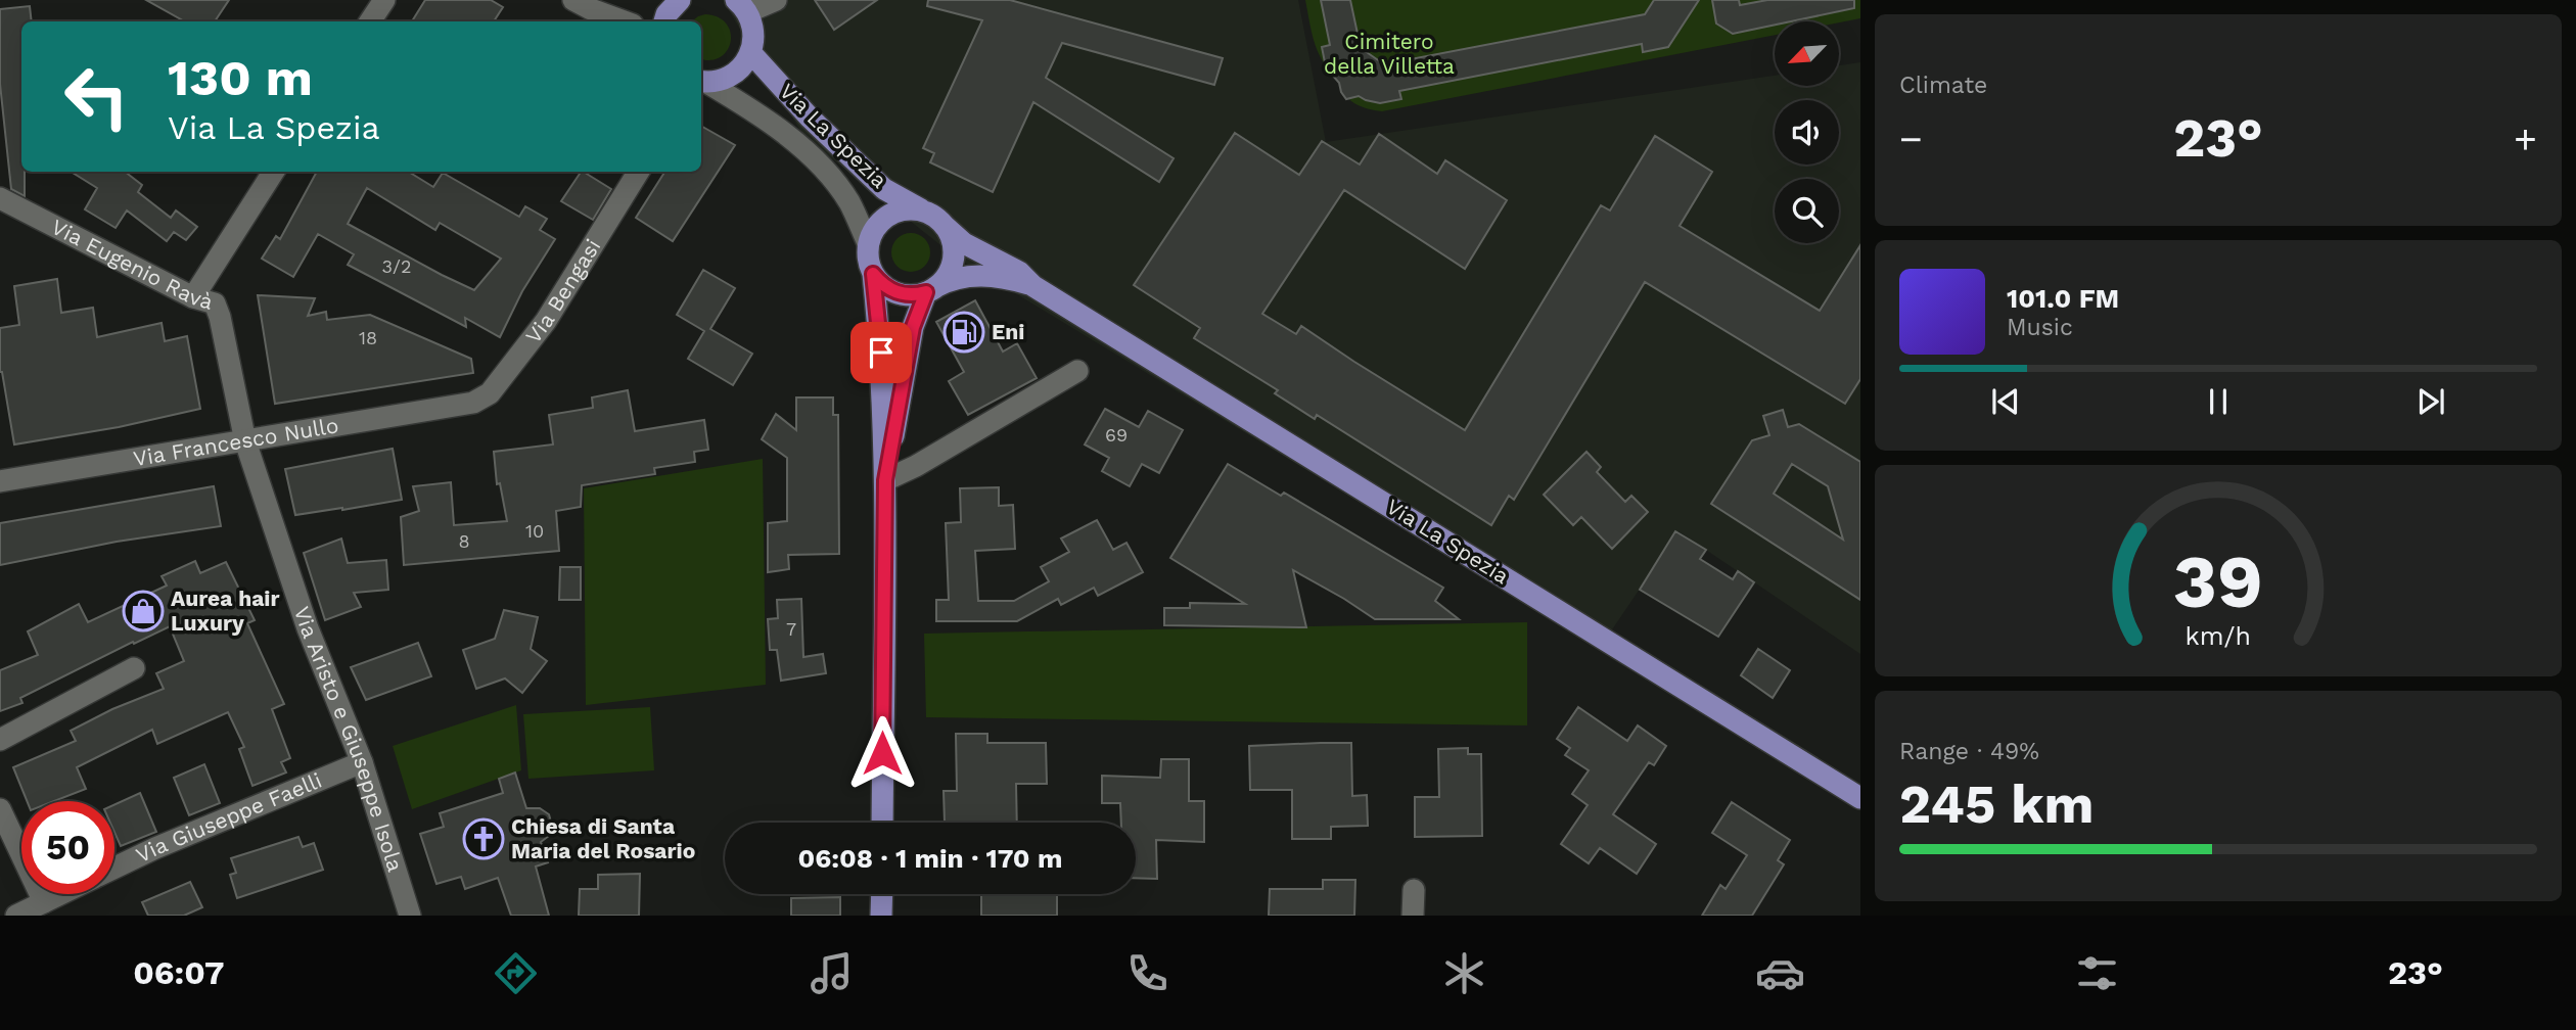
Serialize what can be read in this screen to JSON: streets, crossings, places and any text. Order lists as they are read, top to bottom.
{
  "streets": {
    "main road": ["Via La Spezia"],
    "street": [
      "Via Eugenio Ravà",
      "Via Bengasi",
      "Via Francesco Nullo",
      "Via Aristo e Giuseppe Isola",
      "Via Giuseppe Faelli"
    ]
  },
  "crossings": [
    ["Via Eugenio Ravà", "Via Francesco Nullo"],
    ["Via Eugenio Ravà", "Via Aristo e Giuseppe Isola"],
    ["Via Bengasi", "Via Francesco Nullo"],
    ["Via Francesco Nullo", "Via Aristo e Giuseppe Isola"],
    ["Via Aristo e Giuseppe Isola", "Via Giuseppe Faelli"]
  ],
  "parks": ["Cimitero della Villetta"],
  "places": {
    "fuel station": ["Eni"],
    "shop": ["Aurea hair Luxury"],
    "church": ["Chiesa di Santa Maria del Rosario"]
  },
  "house_numbers": [
    "3/2",
    "18",
    "69",
    "10",
    "8",
    "7"
  ],
  "north": "bottom left",
  "page": {
    "tile": [
      "Climate",
      ["Range · 49%", "245 km"]
    ],
    "turn": ["130 m", "Via La Spezia"],
    "heat": ["−", "23°", "+"],
    "song": ["101.0 FM", "Music"],
    "limit": "50",
    "trip": "06:08 · 1 min · 170 m",
    "tabs": ["06:07", "23°"],
    "gauge": ["39", "km/h"]
  }
}
